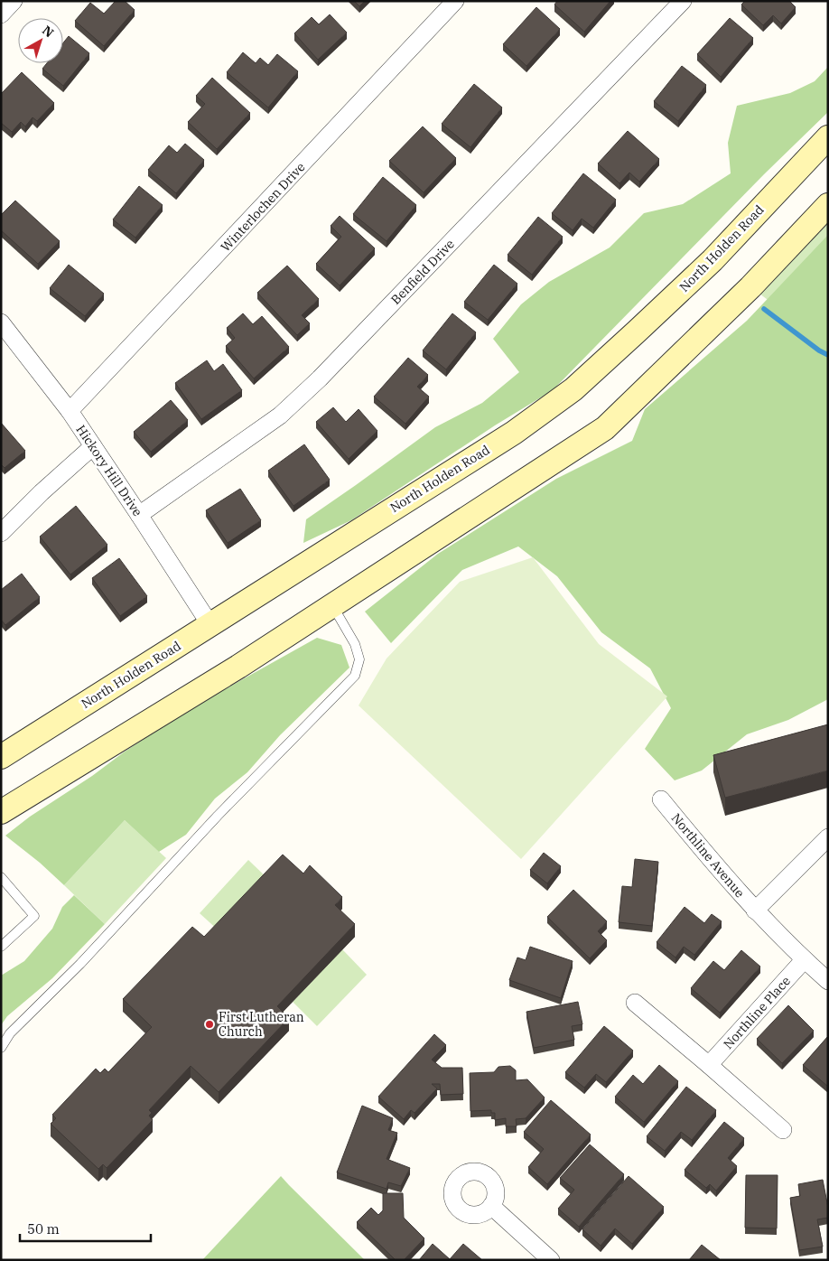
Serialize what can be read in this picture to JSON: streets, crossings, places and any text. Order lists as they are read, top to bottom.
{
  "streets": {
    "main road": ["North Holden Road"],
    "street": [
      "Winterlochen Drive",
      "Benfield Drive",
      "Hickory Hill Drive",
      "Northline Avenue",
      "Northline Place"
    ]
  },
  "crossings": [
    ["Winterlochen Drive", "Hickory Hill Drive"],
    ["North Holden Road", "Hickory Hill Drive"],
    ["Benfield Drive", "Hickory Hill Drive"],
    ["Northline Avenue", "Northline Place"]
  ],
  "places": ["First Lutheran Church"],
  "scale_bar": "50 m",
  "north": "top right"
}
